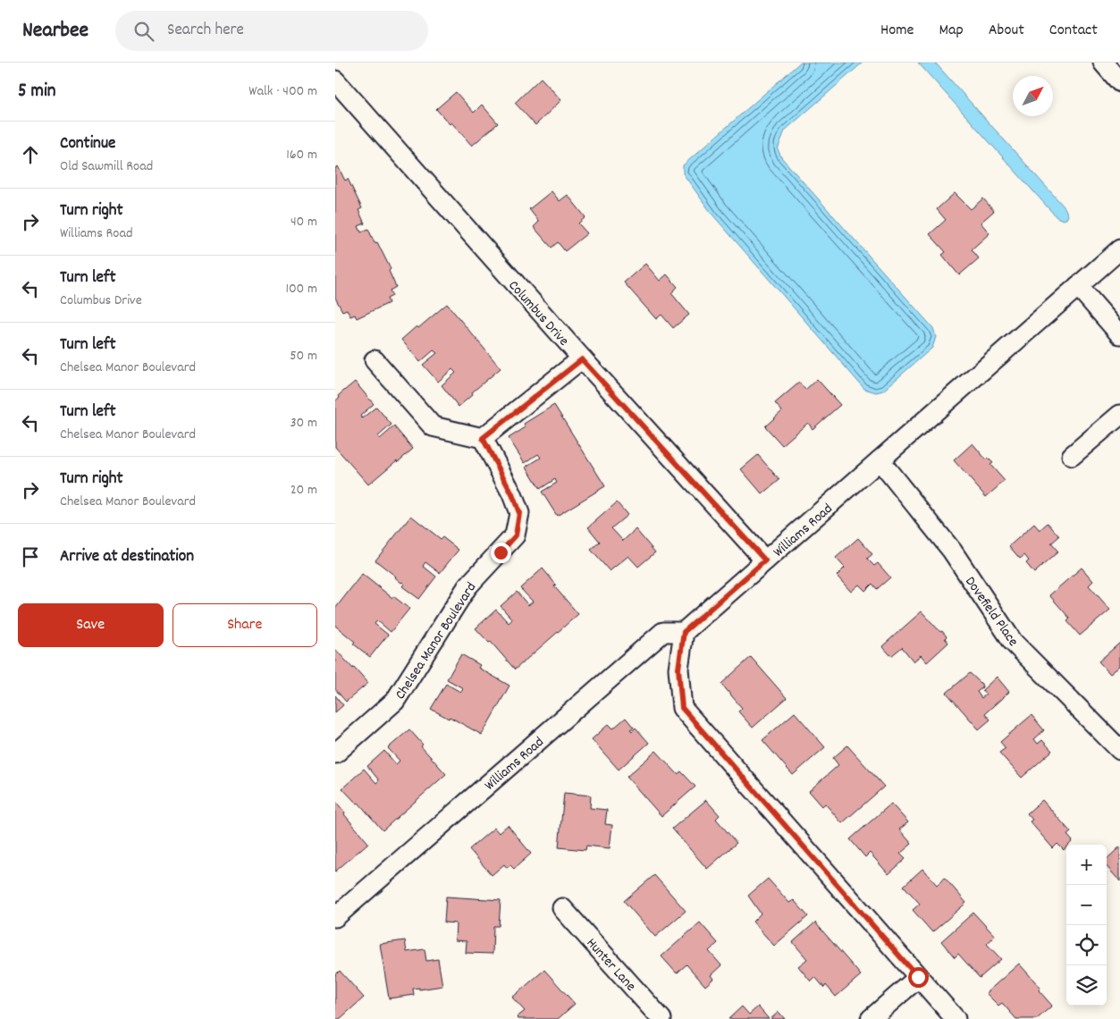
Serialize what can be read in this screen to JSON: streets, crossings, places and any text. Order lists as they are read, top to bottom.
{
  "streets": {
    "street": [
      "Columbus Drive",
      "Williams Road",
      "Dovefield Place",
      "Chelsea Manor Boulevard",
      "Hunter Lane"
    ]
  },
  "crossings": [
    ["Columbus Drive", "Williams Road"],
    ["Williams Road", "Dovefield Place"]
  ],
  "north": "top right",
  "page": {
    "header": "Nearbee",
    "search": "Search here",
    "nav": [
      "Home",
      "Map",
      "About",
      "Contact"
    ],
    "heading": ["5 min", "Walk · 400 m"],
    "list": [
      ["Continue", "Old Sawmill Road", "160 m"],
      ["Turn right", "Williams Road", "40 m"],
      ["Turn left", "Columbus Drive", "100 m"],
      ["Turn left", "Chelsea Manor Boulevard", "50 m"],
      ["Turn left", "Chelsea Manor Boulevard", "30 m"],
      ["Turn right", "Chelsea Manor Boulevard", "20 m"],
      "Arrive at destination"
    ],
    "buttons": ["Save", "Share"],
    "map_buttons": ["+", "−"]
  }
}
